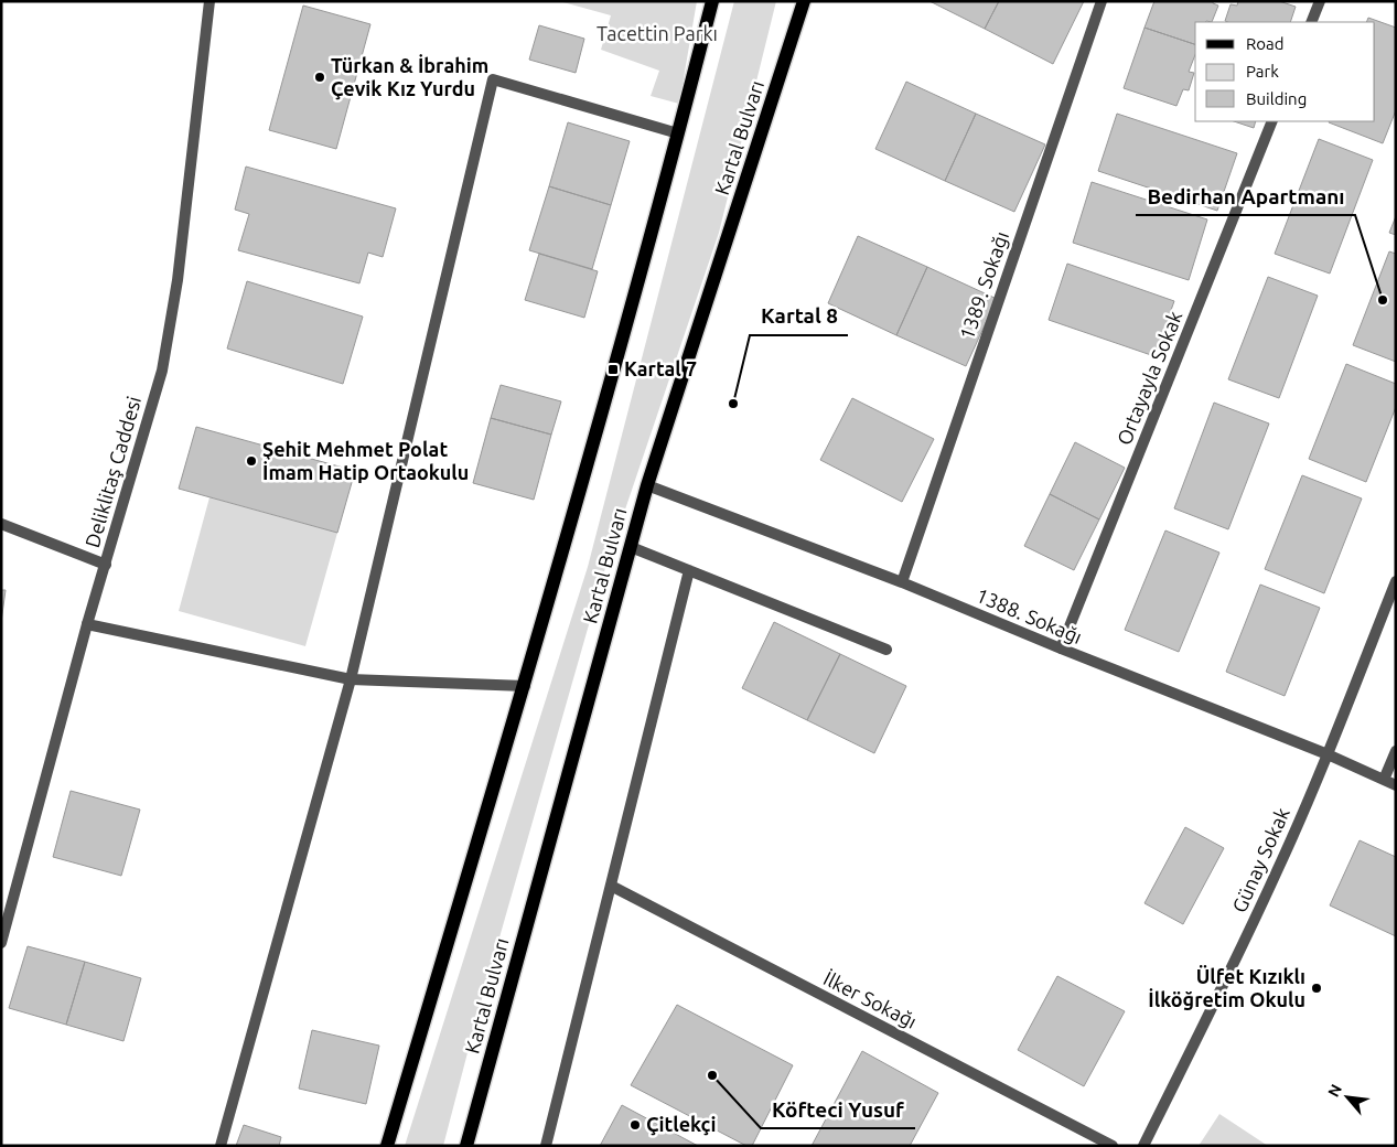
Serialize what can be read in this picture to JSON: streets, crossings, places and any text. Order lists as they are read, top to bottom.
{
  "streets": {
    "main road": ["Kartal Bulvarı"],
    "street": [
      "1389. Sokağı",
      "Ortayayla Sokak",
      "Deliklitaş Caddesi",
      "1388. Sokağı",
      "Günay Sokak",
      "İlker Sokağı"
    ]
  },
  "crossings": [
    ["Kartal Bulvarı", "1388. Sokağı"],
    ["1389. Sokağı", "1388. Sokağı"],
    ["Ortayayla Sokak", "1388. Sokağı"],
    ["1388. Sokağı", "Günay Sokak"]
  ],
  "parks": ["Tacettin Parkı"],
  "places": {
    "other": [
      "Türkan & İbrahim Çevik Kız Yurdu",
      "Bedirhan Apartmanı",
      "Kartal 8",
      "Şehit Mehmet Polat İmam Hatip Ortaokulu",
      "Ülfet Kızıklı İlköğretim Okulu",
      "Köfteci Yusuf",
      "Çitlekçi"
    ],
    "transit": ["Kartal 7"]
  },
  "legend": ["Road", "Park", "Building"],
  "north": "top left"
}
